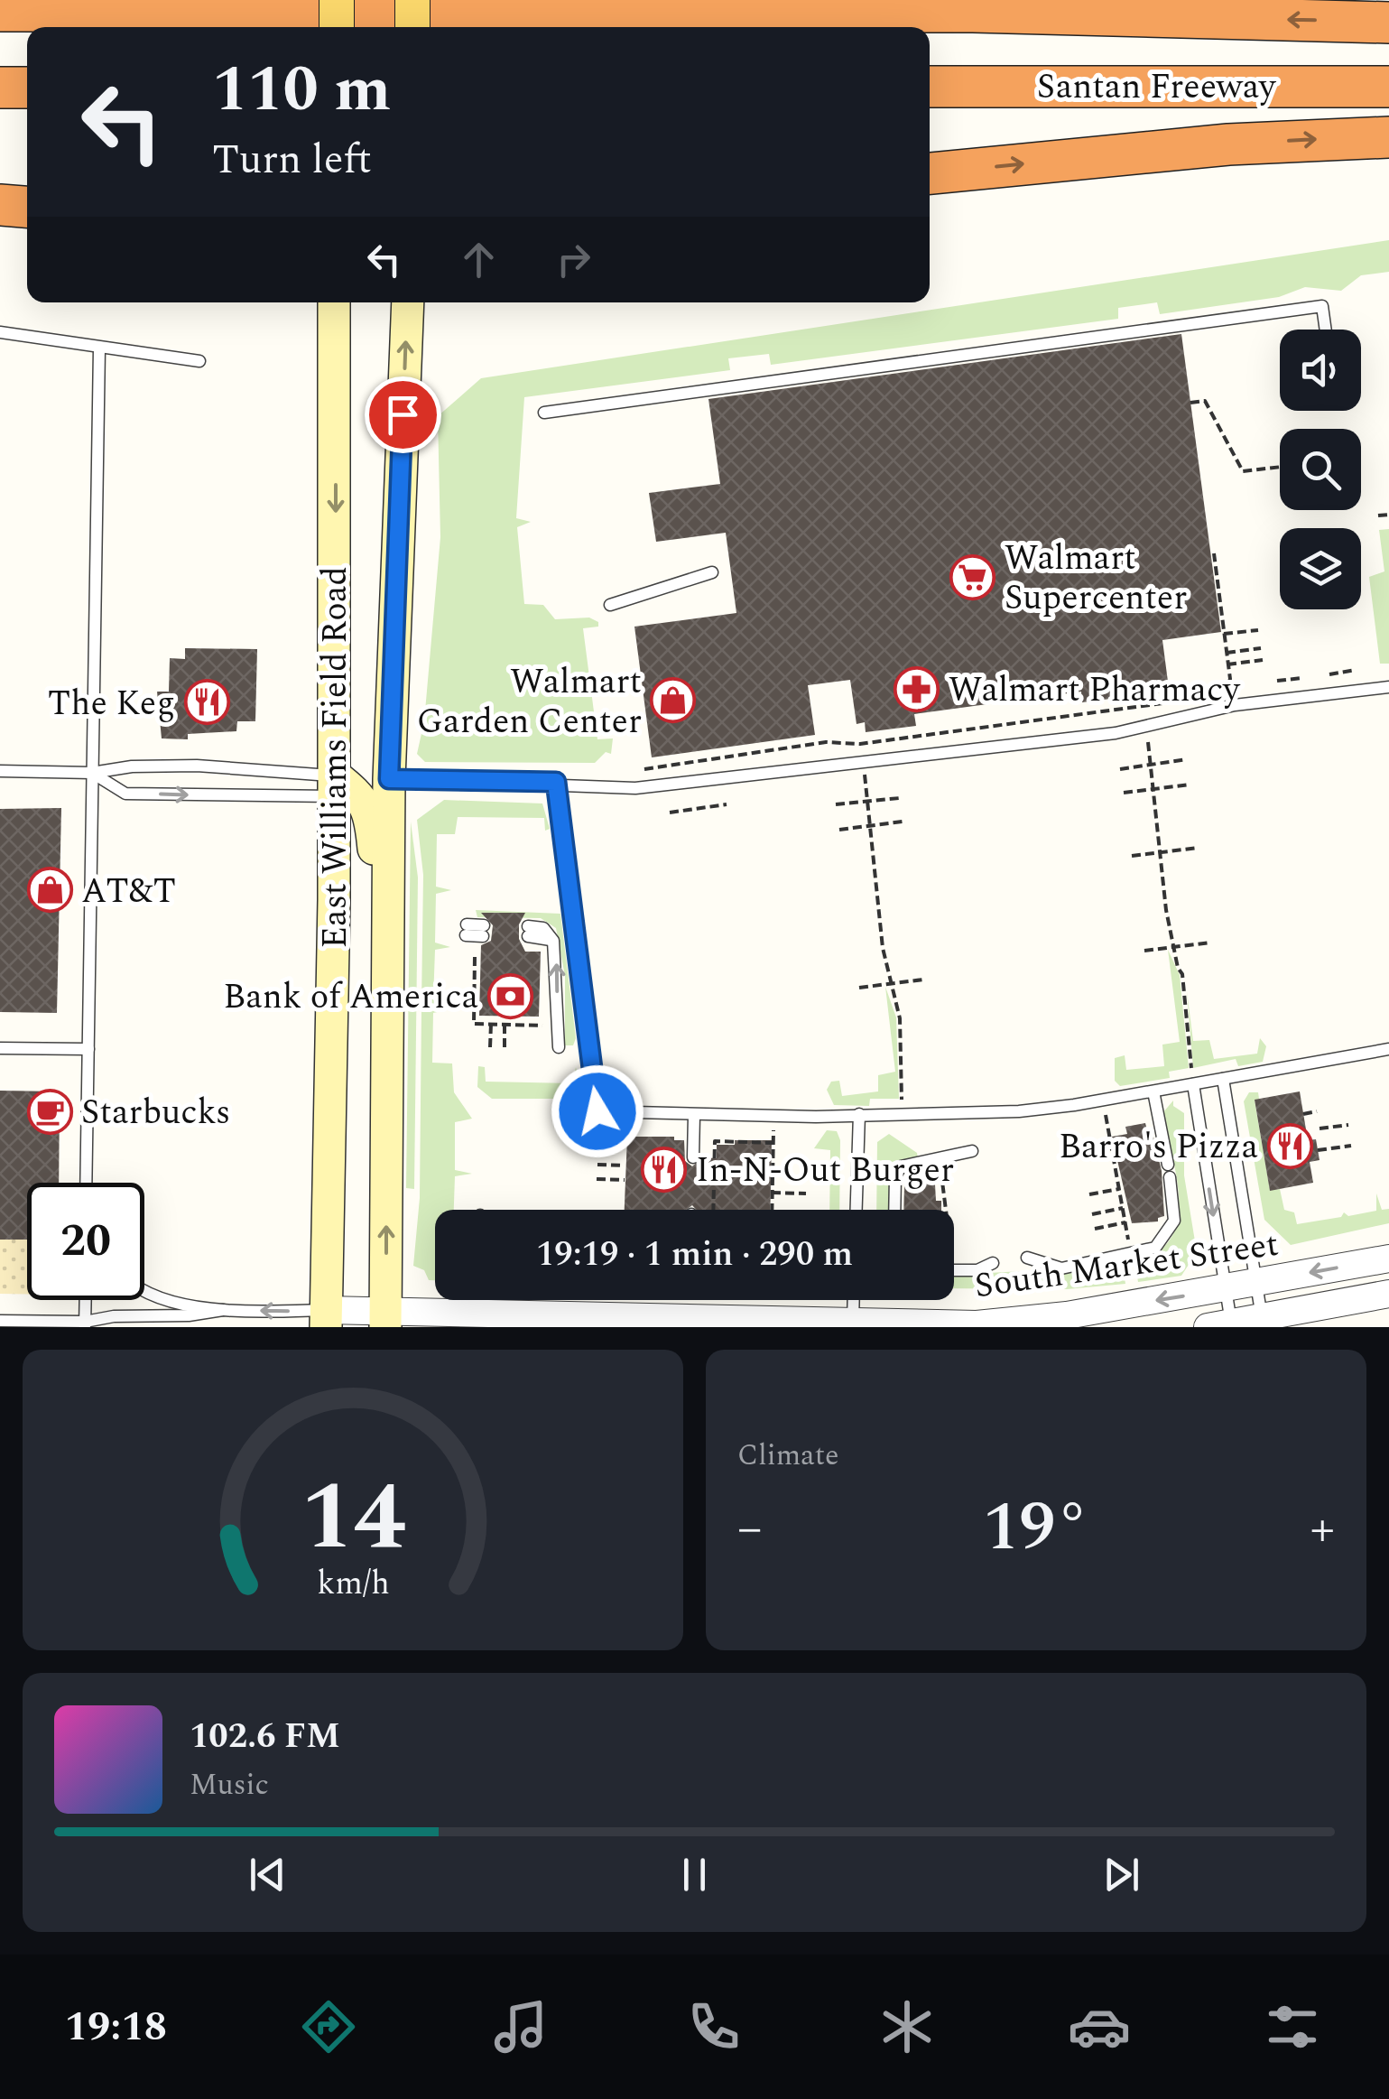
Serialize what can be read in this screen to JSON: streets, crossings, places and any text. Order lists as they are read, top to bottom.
{
  "streets": {
    "highway": ["Santan Freeway"],
    "main road": ["East Williams Field Road"],
    "street": ["South Market Street"]
  },
  "crossings": [
    ["East Williams Field Road", "South Market Street"]
  ],
  "places": {
    "supermarket": ["Walmart Supercenter"],
    "pharmacy": ["Walmart Pharmacy"],
    "shop": ["Walmart Garden Center", "AT&T"],
    "restaurant": ["The Keg", "Barro's Pizza", "In-N-Out Burger"],
    "bank": ["Bank of America"],
    "cafe": ["Starbucks"]
  },
  "page": {
    "turn": ["110 m", "Turn left"],
    "limit": "20",
    "trip": "19:19 · 1 min · 290 m",
    "tile": "Climate",
    "heat": ["−", "19°", "+"],
    "song": ["102.6 FM", "Music"],
    "tabs": "19:18",
    "gauge": ["14", "km/h"]
  }
}
